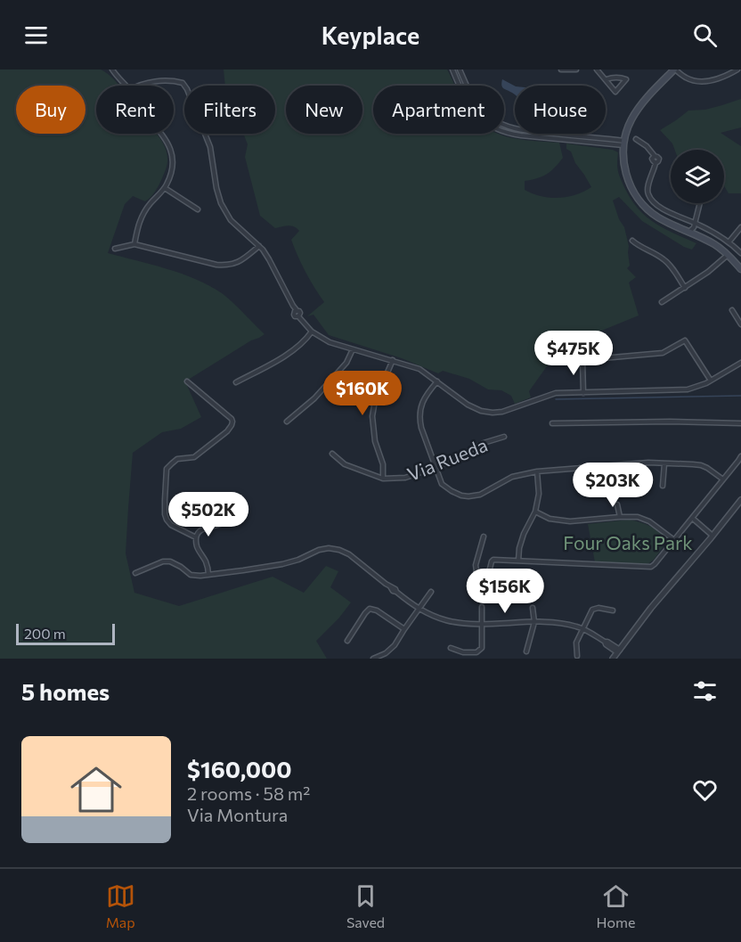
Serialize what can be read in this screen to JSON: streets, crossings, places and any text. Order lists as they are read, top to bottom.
{
  "streets": {
    "street": ["Via Rueda"]
  },
  "parks": ["Four Oaks Park"],
  "scale_bar": "200 m",
  "page": {
    "header": "Keyplace",
    "chip": [
      "Buy",
      "Rent",
      "Filters",
      "New",
      "Apartment",
      "House"
    ],
    "price": [
      "$475K",
      "$160K",
      "$203K",
      "$502K",
      "$156K"
    ],
    "scale": "200 m",
    "heading": "5 homes",
    "list": [
      {
        "name": "$160,000",
        "note": "2 rooms · 58 m² · Via Montura"
      }
    ],
    "tabs": ["Map", "Saved", "Home"]
  }
}
